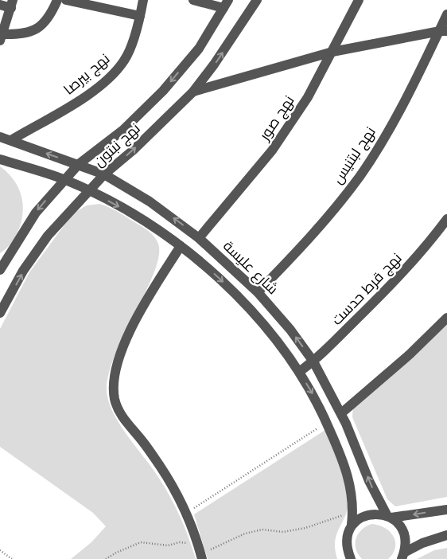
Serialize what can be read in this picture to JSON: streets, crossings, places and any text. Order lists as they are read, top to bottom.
{
  "streets": {
    "street": [
      "نهج بيرصا",
      "نهج صور",
      "نهج نبتون",
      "نهج لبتنيس",
      "شارع عليسة",
      "نهج قرط حدست"
    ]
  },
  "crossings": [
    ["نهج بيرصا", "شارع عليسة"],
    ["نهج صور", "شارع عليسة"],
    ["نهج نبتون", "شارع عليسة"],
    ["نهج لبتنيس", "شارع عليسة"],
    ["شارع عليسة", "نهج قرط حدست"]
  ]
}
